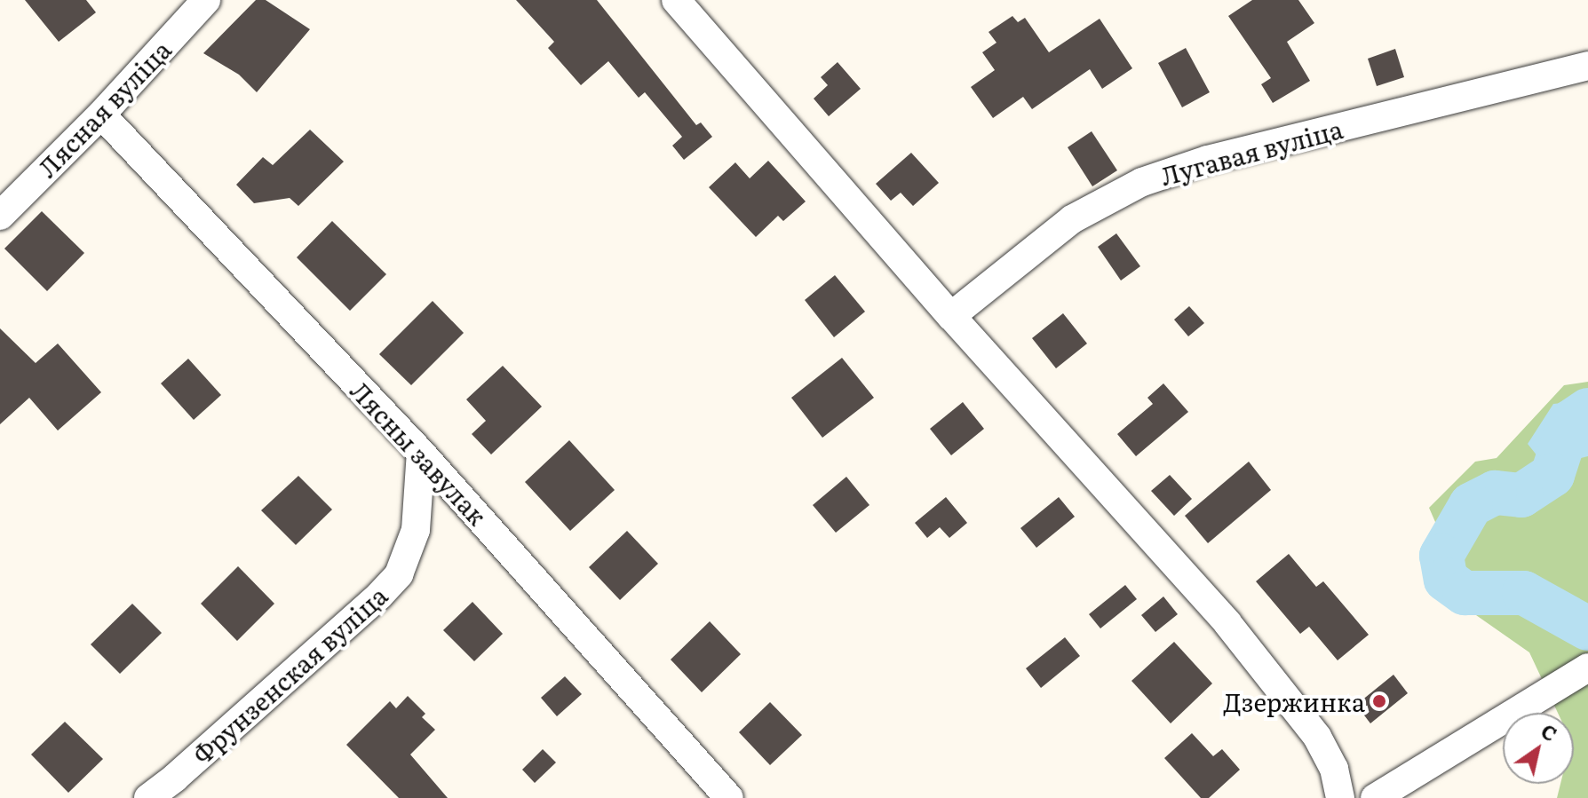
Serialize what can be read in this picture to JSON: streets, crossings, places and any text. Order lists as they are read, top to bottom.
{
  "streets": {
    "street": [
      "Лясная вуліца",
      "Лугавая вуліца",
      "Лясны завулак",
      "Фрунзенская вуліца"
    ]
  },
  "crossings": [
    ["Лясная вуліца", "Лясны завулак"],
    ["Лясны завулак", "Фрунзенская вуліца"]
  ],
  "places": ["Дзержинка"],
  "north": "top right"
}
